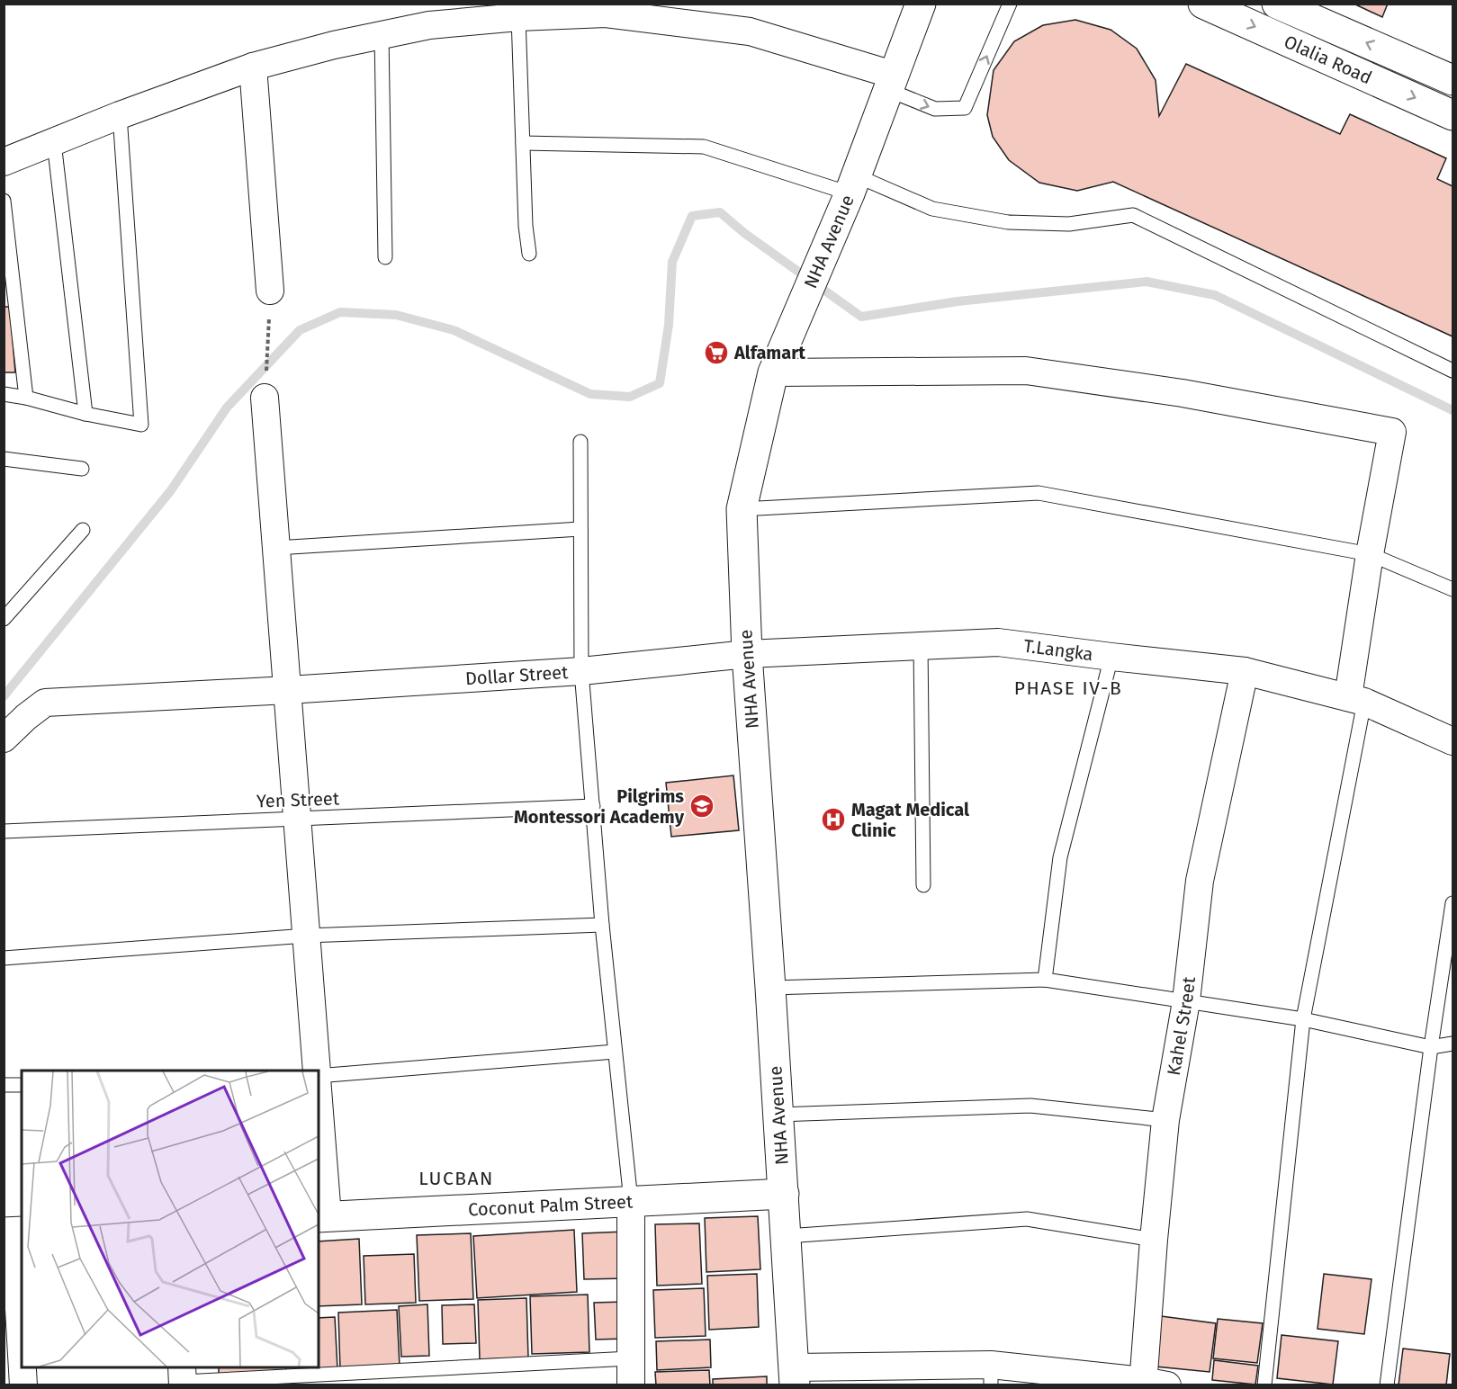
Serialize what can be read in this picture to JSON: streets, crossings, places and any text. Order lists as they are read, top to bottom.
{
  "streets": {
    "street": [
      "Olalia Road",
      "NHA Avenue",
      "T.Langka",
      "Dollar Street",
      "Kahel Street",
      "Coconut Palm Street"
    ],
    "lane": ["Yen Street"]
  },
  "crossings": [
    ["NHA Avenue", "T.Langka"],
    ["NHA Avenue", "Dollar Street"],
    ["NHA Avenue", "Coconut Palm Street"],
    ["T.Langka", "Dollar Street"],
    ["T.Langka", "Kahel Street"]
  ],
  "districts": ["PHASE IV-B", "LUCBAN"],
  "places": {
    "supermarket": ["Alfamart"],
    "school or university": ["Pilgrims Montessori Academy"],
    "hospital": ["Magat Medical Clinic"]
  }
}
